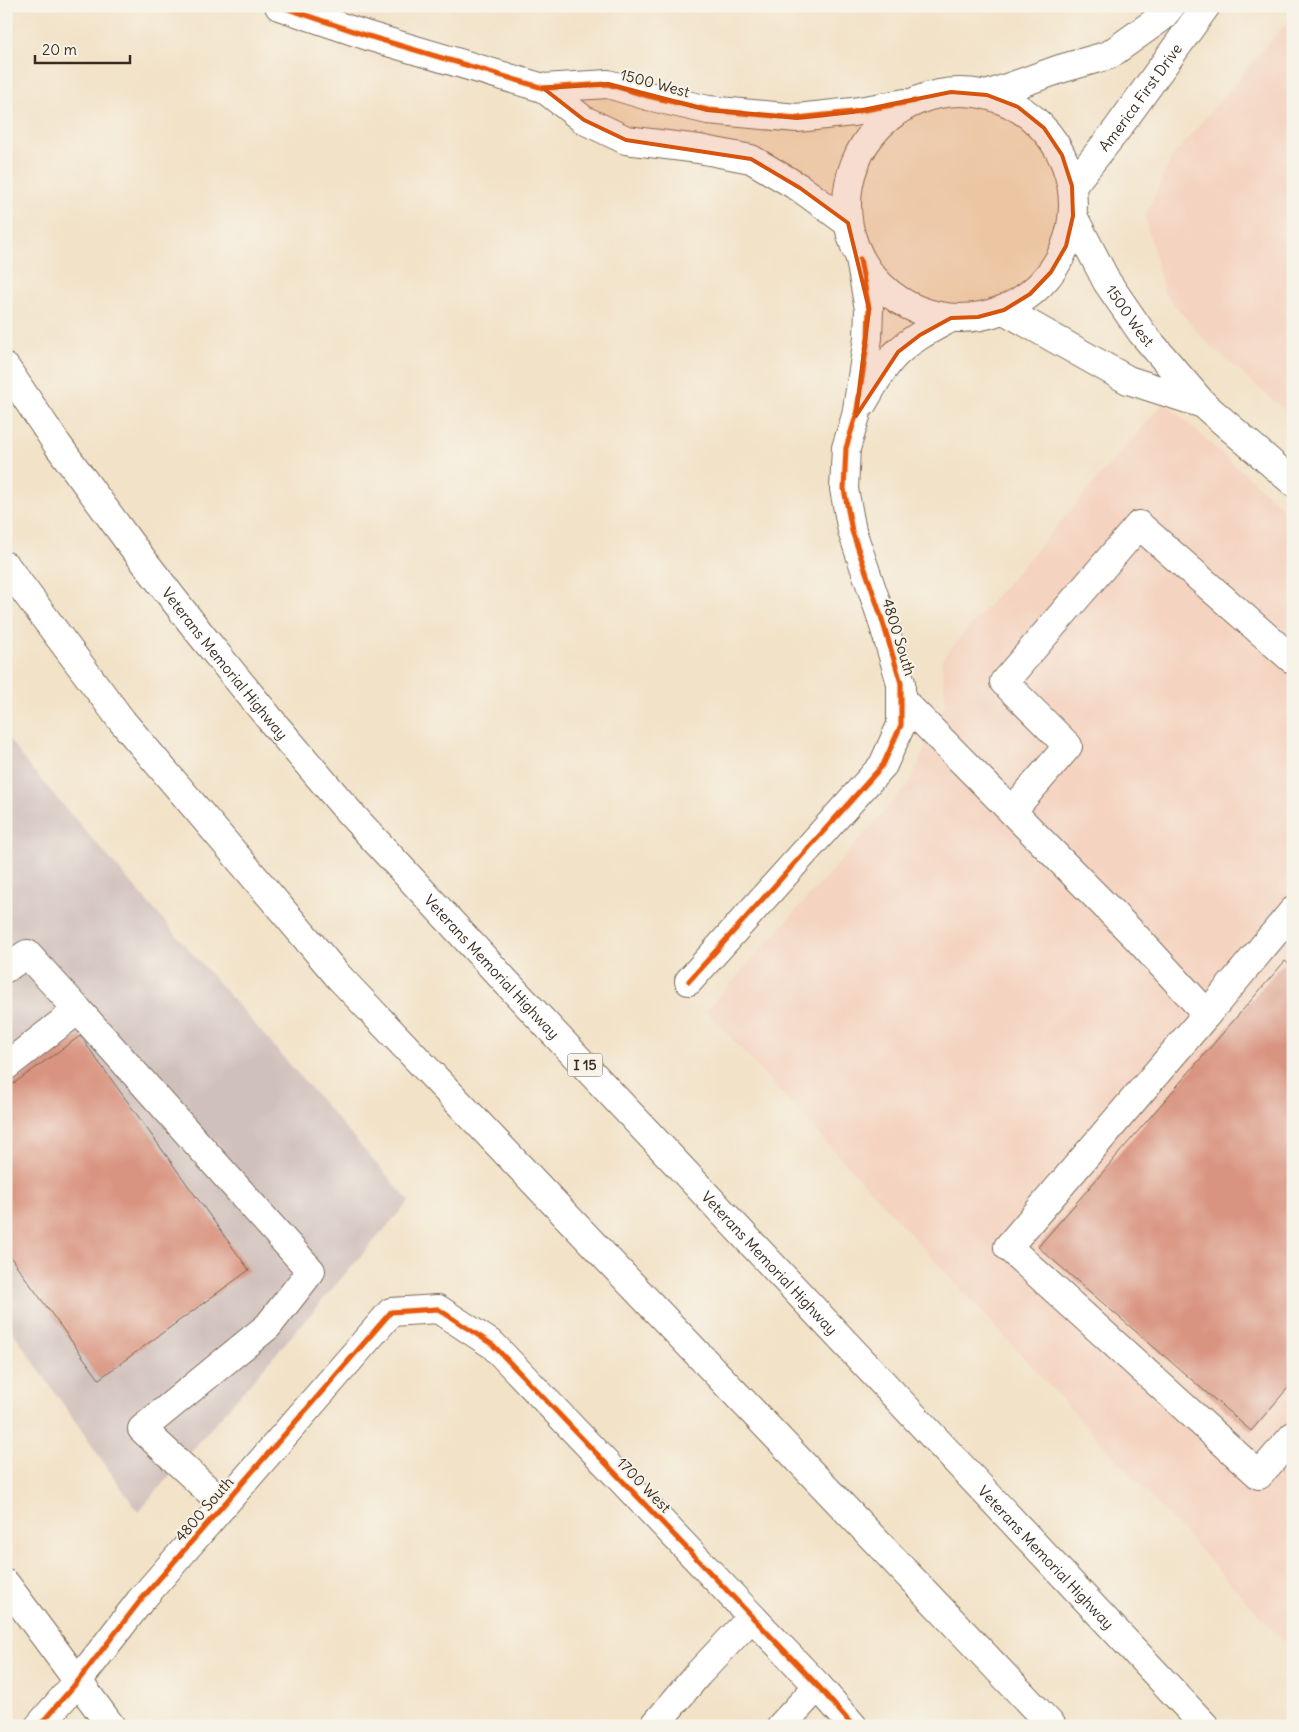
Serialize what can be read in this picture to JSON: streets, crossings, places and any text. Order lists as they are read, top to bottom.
{
  "streets": {
    "main road": [
      "1500 West",
      "America First Drive",
      "4800 South",
      "Veterans Memorial Highway",
      "I 15",
      "1700 West"
    ]
  },
  "crossings": [
    ["4800 South", "1700 West"]
  ],
  "scale_bar": "20 m"
}
